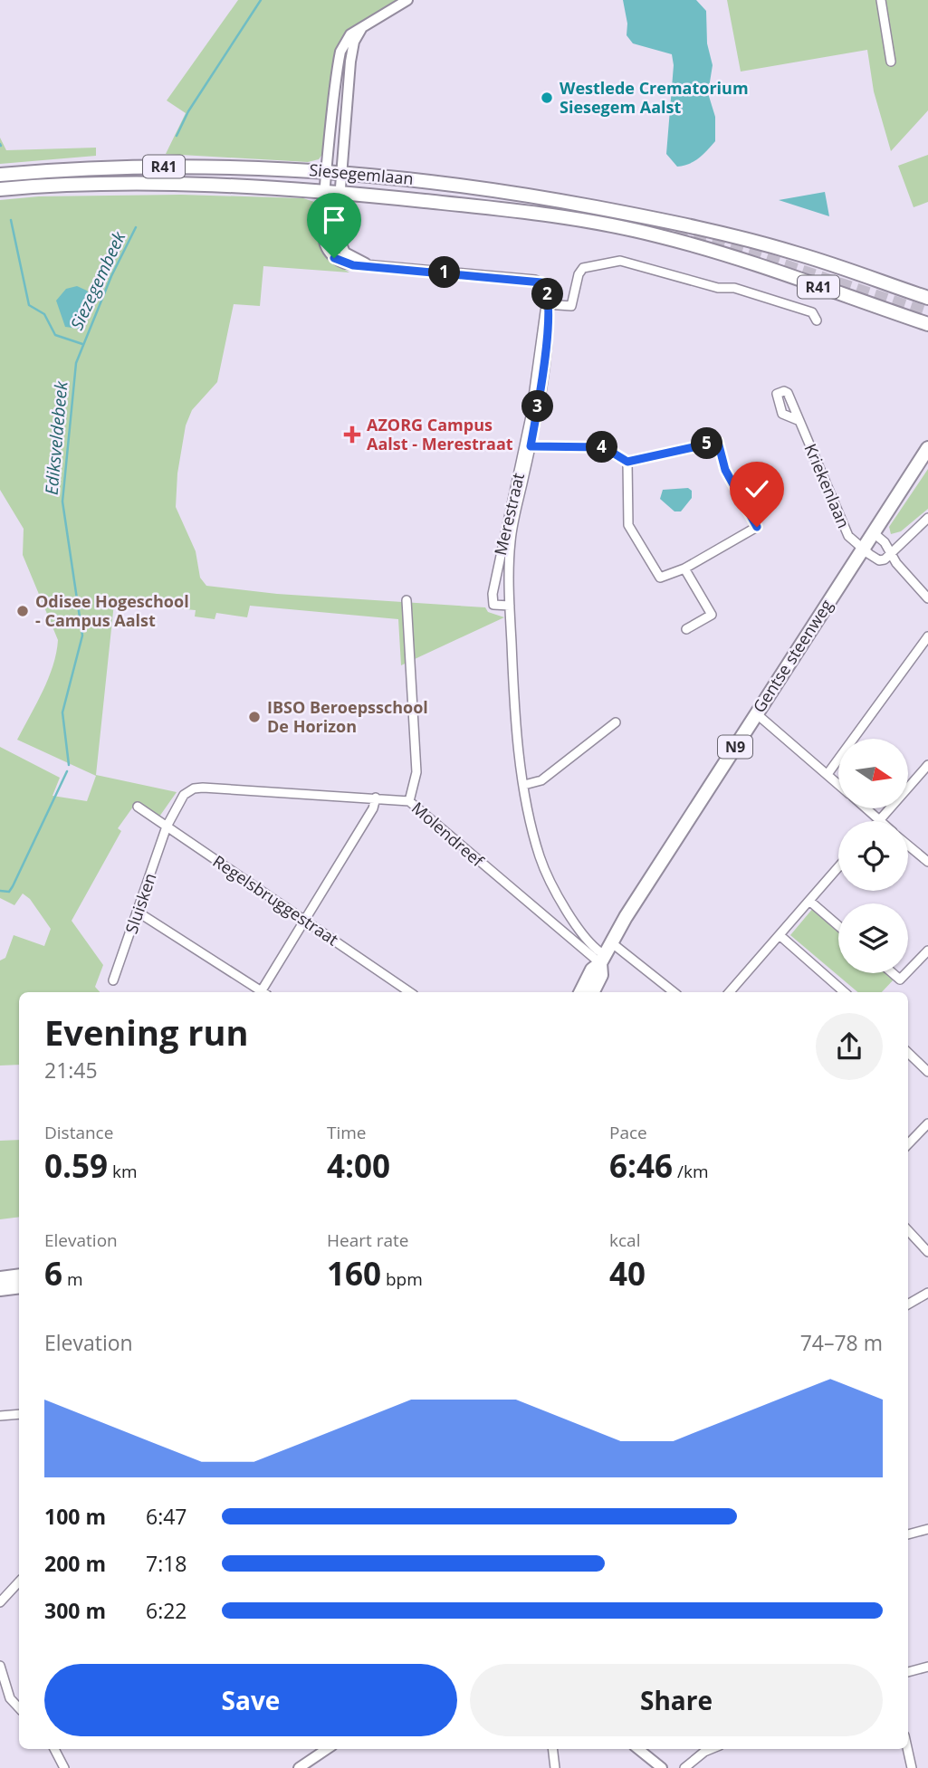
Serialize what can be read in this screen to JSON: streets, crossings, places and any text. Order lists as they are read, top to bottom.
{
  "streets": {
    "main road": [
      "R41",
      "Siesegemlaan",
      "Gentse steenweg",
      "N9"
    ],
    "street": [
      "Kriekenlaan",
      "Merestraat",
      "Molendreef",
      "Regelsbruggestraat",
      "Sluisken"
    ]
  },
  "crossings": [
    ["Kriekenlaan", "Gentse steenweg"],
    ["Merestraat", "Gentse steenweg"],
    ["Merestraat", "Molendreef"],
    ["Gentse steenweg", "Molendreef"],
    ["Molendreef", "Regelsbruggestraat"],
    ["Molendreef", "Sluisken"],
    ["Regelsbruggestraat", "Sluisken"]
  ],
  "water": ["Siezegembeek", "Ediksveldebeek"],
  "places": {
    "other": ["Westlede Crematorium Siesegem Aalst", "Odisee Hogeschool - Campus Aalst", "IBSO Beroepsschool De Horizon"],
    "health": ["AZORG Campus Aalst - Merestraat"]
  },
  "north": "right",
  "page": {
    "pins": [
      "1",
      "2",
      "3",
      "5",
      "4"
    ],
    "heading": ["Evening run", "21:45"],
    "stats": [
      ["Distance", "0.59 km"],
      ["Time", "4:00"],
      ["Pace", "6:46 /km"],
      ["Elevation", "6 m"],
      ["Heart rate", "160 bpm"],
      ["kcal", "40"]
    ],
    "chart": ["Elevation", "74–78 m"],
    "list": [
      {
        "name": "100 m",
        "note": "6:47"
      },
      {
        "name": "200 m",
        "note": "7:18"
      },
      {
        "name": "300 m",
        "note": "6:22"
      }
    ],
    "buttons": ["Save", "Share"]
  }
}
